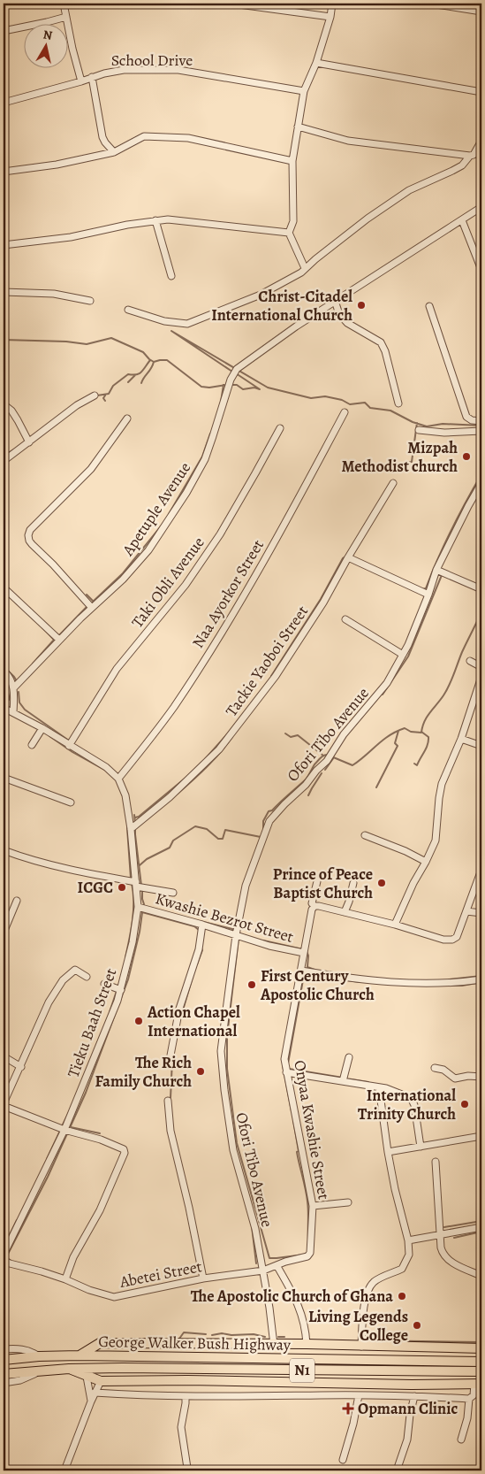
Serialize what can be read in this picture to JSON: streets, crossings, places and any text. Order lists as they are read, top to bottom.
{
  "streets": {
    "highway": ["George Walker Bush Highway", "N1"],
    "street": [
      "School Drive",
      "Apetuple Avenue",
      "Taki Obli Avenue",
      "Naa Ayorkor Street",
      "Tackie Yaoboi Street",
      "Ofori Tibo Avenue",
      "Kwashie Bezrot Street",
      "Tieku Baah Street",
      "Onyaa Kwashie Street",
      "Abetei Street"
    ]
  },
  "crossings": [
    ["Naa Ayorkor Street", "Tieku Baah Street"],
    ["Tackie Yaoboi Street", "Tieku Baah Street"],
    ["Ofori Tibo Avenue", "Kwashie Bezrot Street"],
    ["Ofori Tibo Avenue", "Abetei Street"],
    ["Kwashie Bezrot Street", "Tieku Baah Street"],
    ["Kwashie Bezrot Street", "Onyaa Kwashie Street"],
    ["Onyaa Kwashie Street", "Abetei Street"]
  ],
  "places": {
    "other": [
      "Christ-Citadel International Church",
      "Mizpah Methodist church",
      "Prince of Peace Baptist Church",
      "ICGC",
      "First Century Apostolic Church",
      "Action Chapel International",
      "The Rich Family Church",
      "International Trinity Church",
      "The Apostolic Church of Ghana",
      "Living Legends College"
    ],
    "health": ["Opmann Clinic"]
  },
  "north": "top"
}
